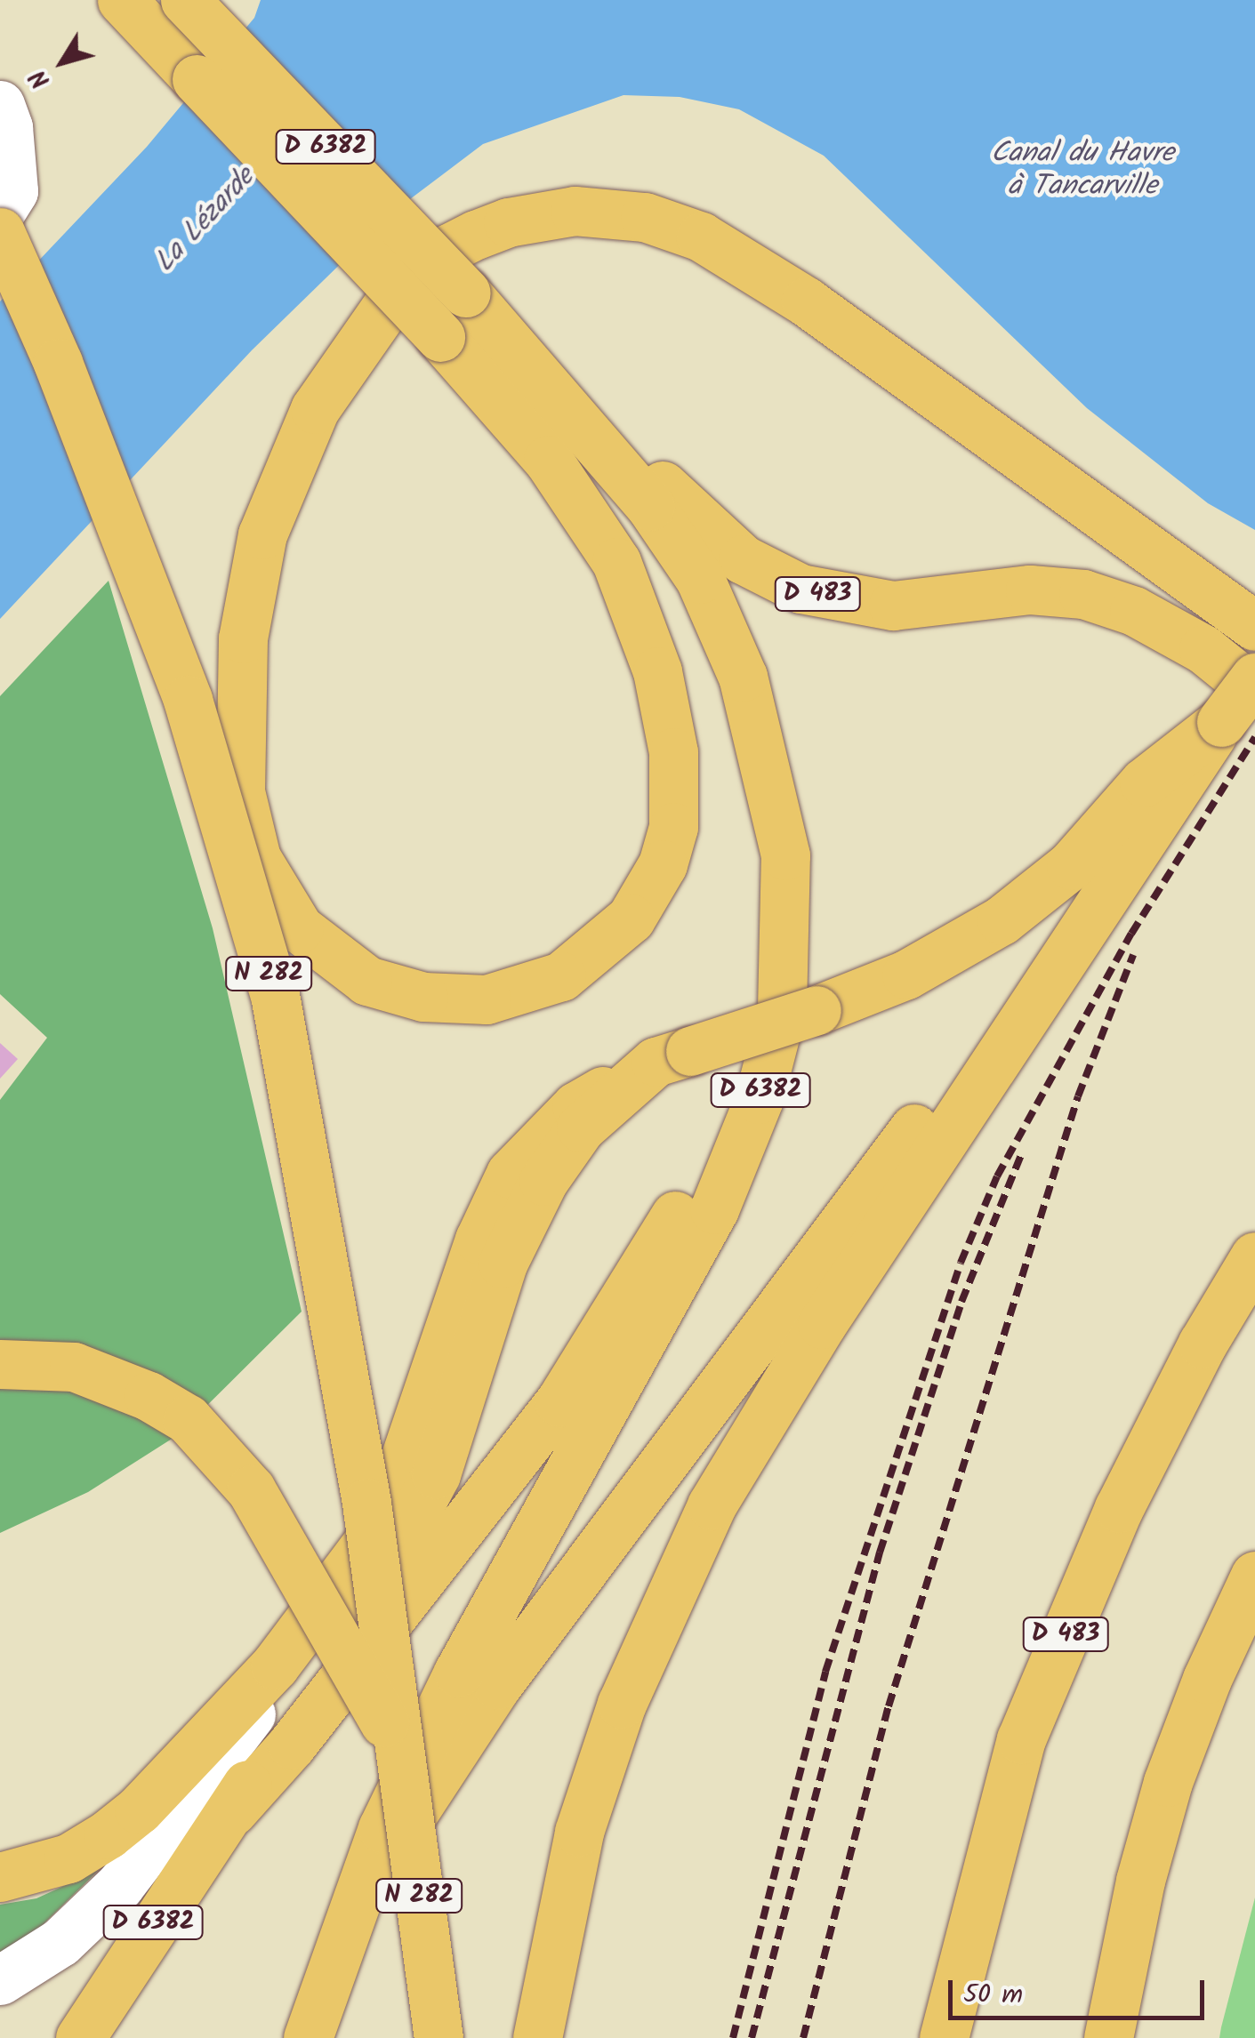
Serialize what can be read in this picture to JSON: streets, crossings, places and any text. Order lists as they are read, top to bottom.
{
  "streets": {
    "main road": ["D 6382", "D 483", "N 282"]
  },
  "crossings": [
    ["D 6382", "D 483"]
  ],
  "water": ["Canal du Havre à Tancarville", "La Lézarde"],
  "scale_bar": "50 m",
  "north": "bottom left"
}
